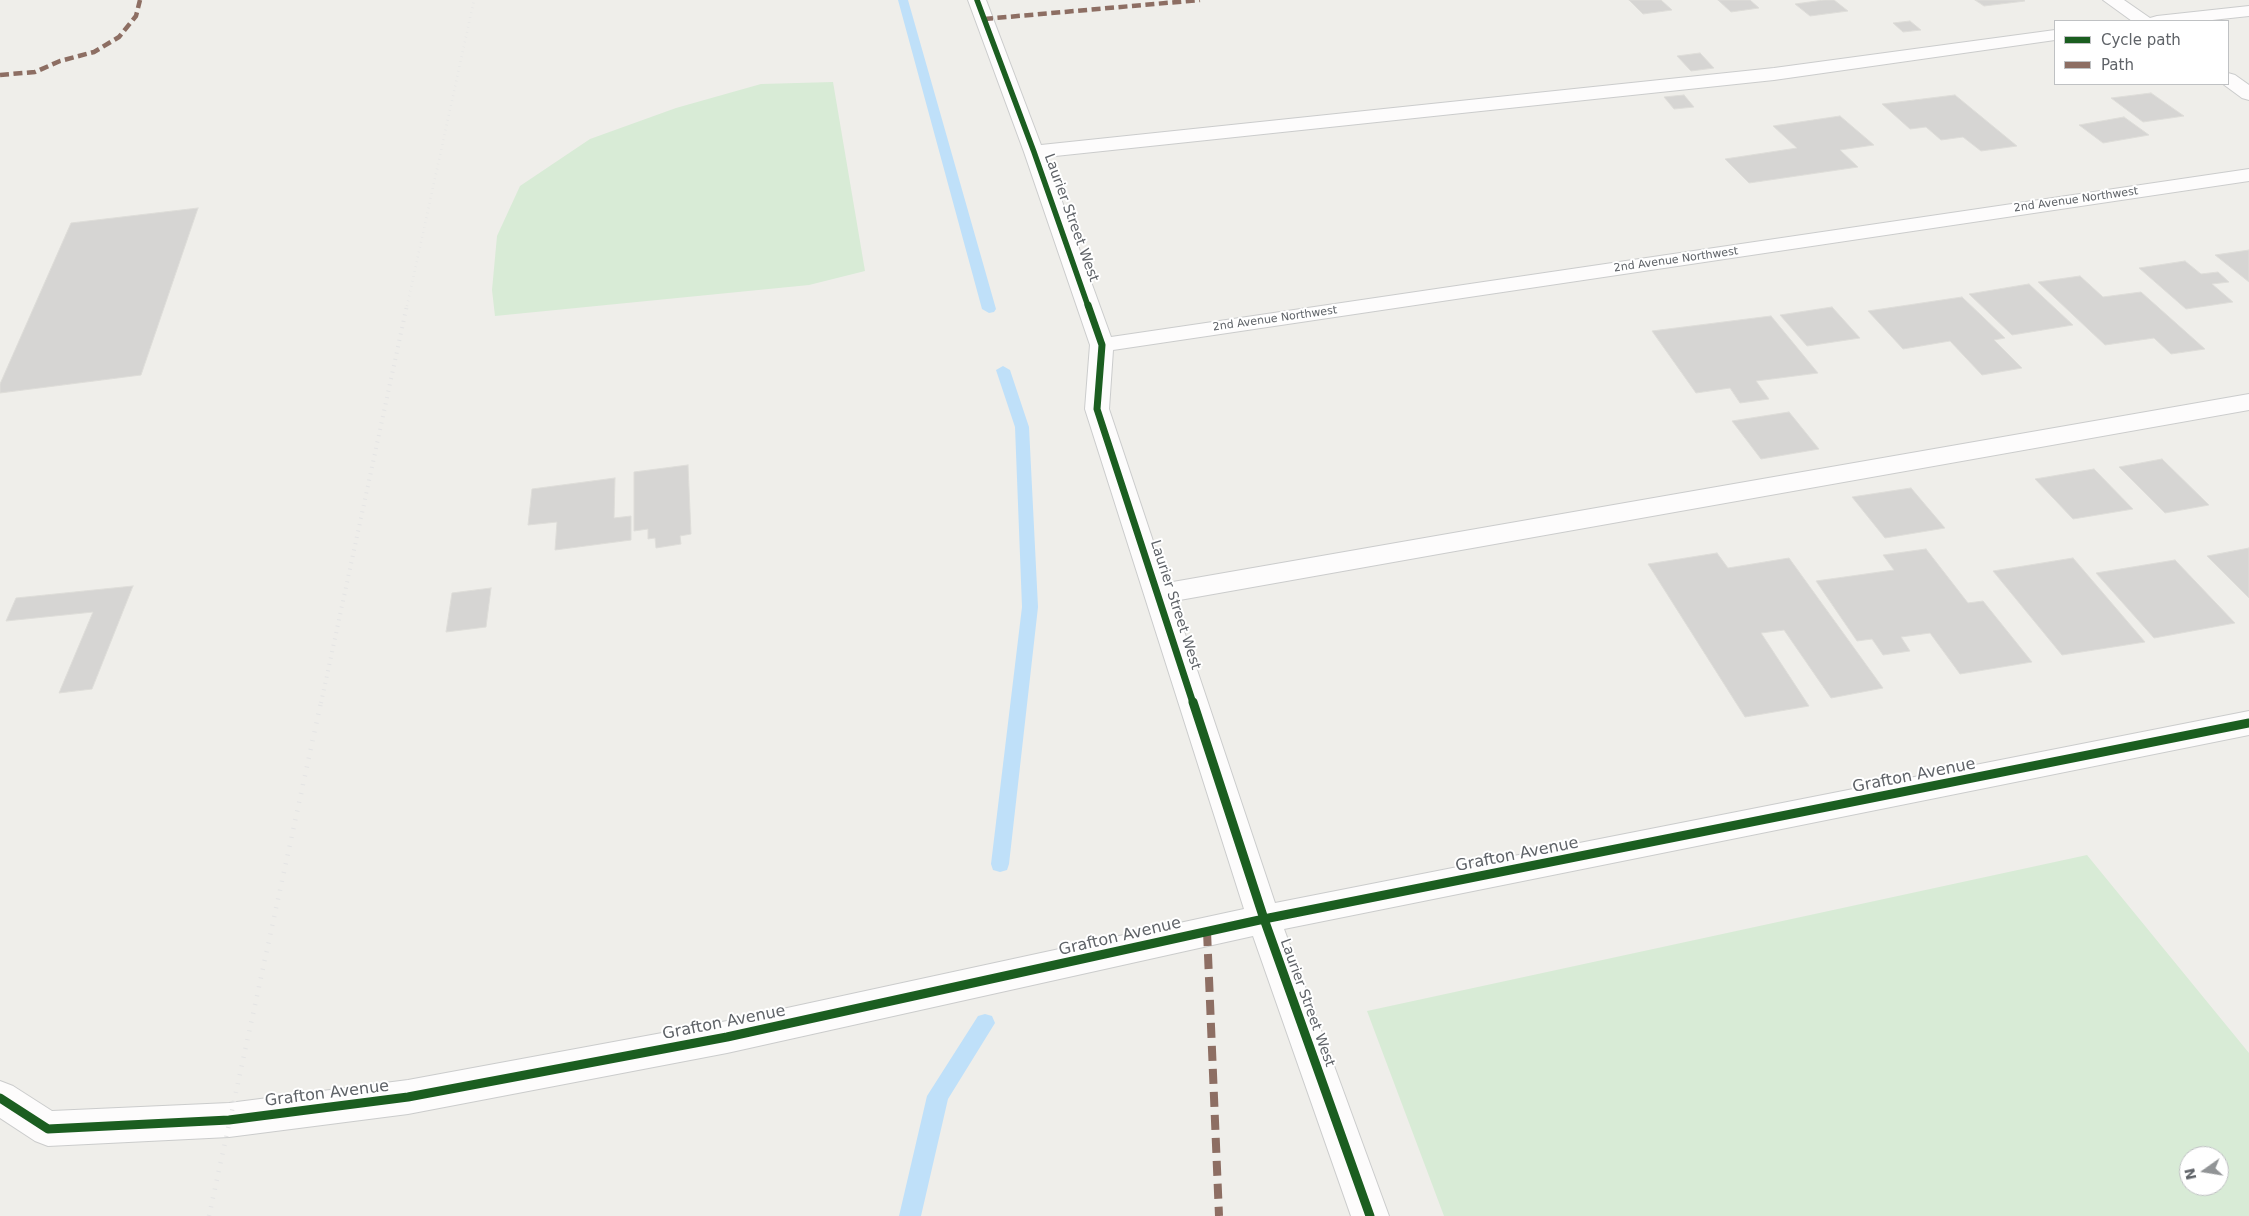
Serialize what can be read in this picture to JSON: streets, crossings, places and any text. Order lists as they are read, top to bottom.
{
  "streets": {
    "street": ["2nd Avenue Northwest", "Laurier Street West", "Grafton Avenue"]
  },
  "crossings": [
    ["2nd Avenue Northwest", "Laurier Street West"],
    ["Laurier Street West", "Grafton Avenue"]
  ],
  "legend": ["Cycle path", "Path"],
  "north": "left"
}
